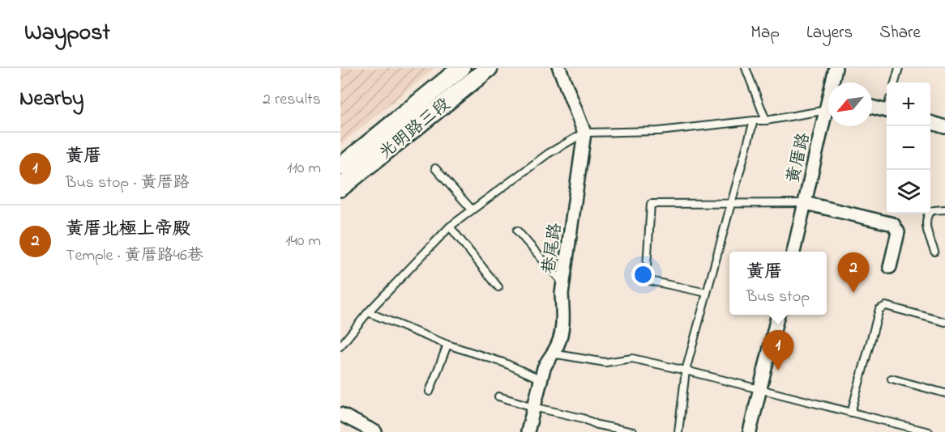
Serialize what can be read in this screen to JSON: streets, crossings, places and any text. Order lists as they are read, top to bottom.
{
  "streets": {
    "street": ["光明路三段", "黃厝路", "巷尾路"]
  },
  "north": "bottom left",
  "page": {
    "header": "Waypost",
    "nav": ["Map", "Layers", "Share"],
    "heading": ["Nearby", "2 results"],
    "map_buttons": ["+", "−"],
    "list": [
      {
        "mark": "1",
        "name": "黃厝",
        "note": "Bus stop · 黃厝路",
        "value": "110 m"
      },
      {
        "mark": "2",
        "name": "黃厝北極上帝殿",
        "note": "Temple · 黃厝路46巷",
        "value": "140 m"
      }
    ],
    "popup": ["黃厝", "Bus stop"],
    "pins": ["2", "1"]
  }
}
